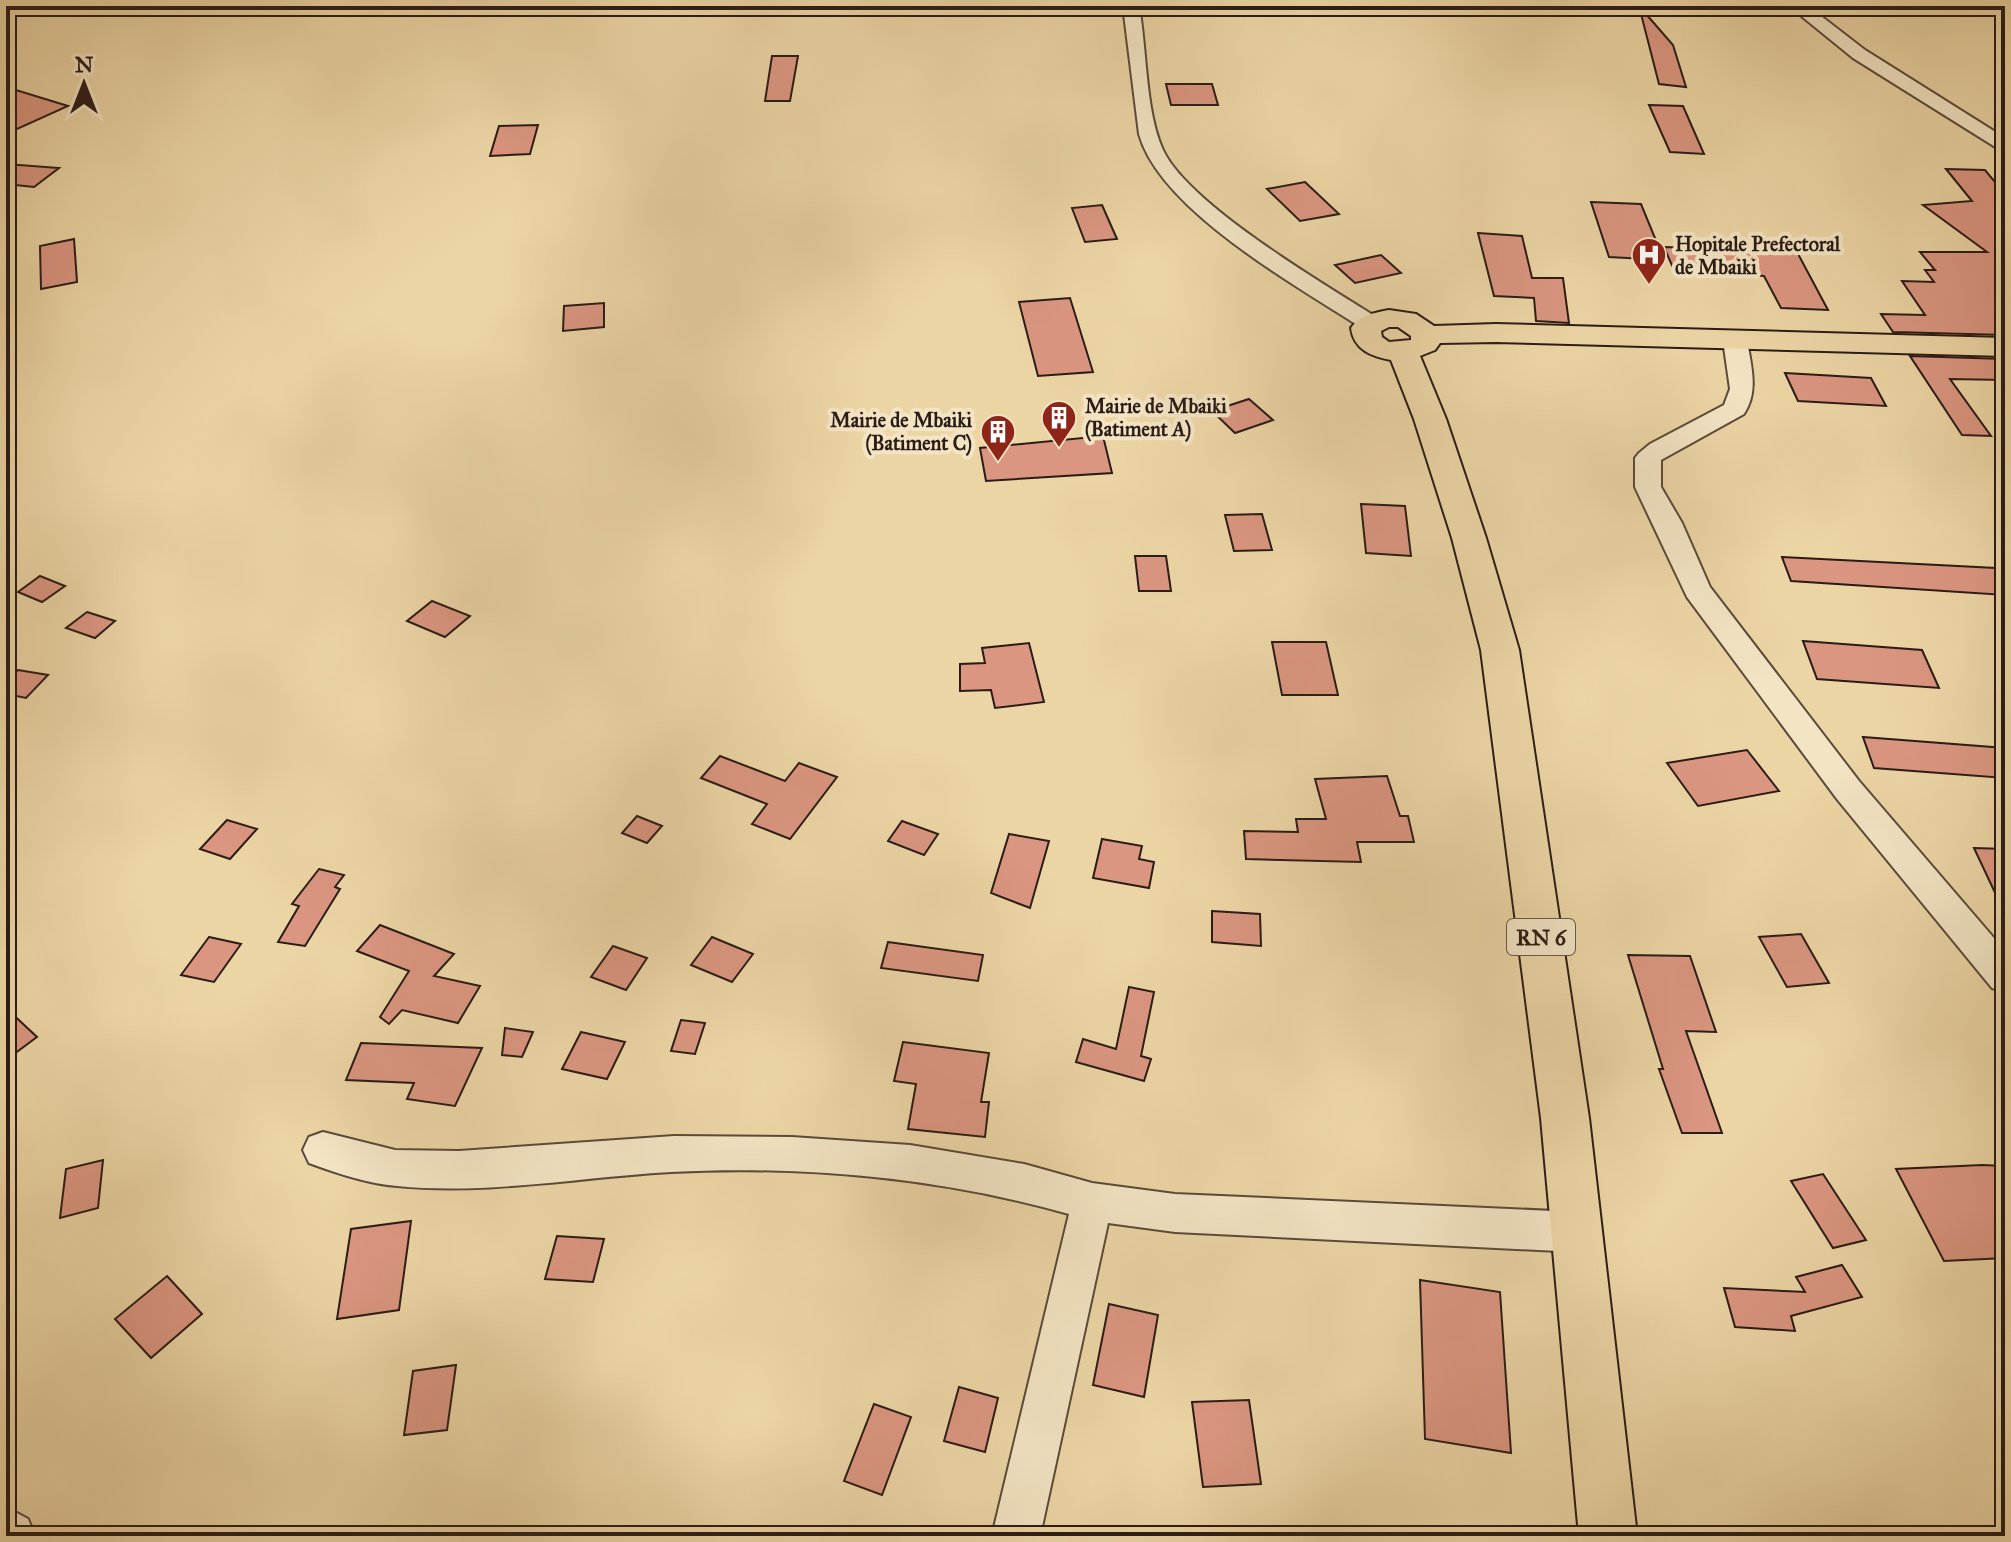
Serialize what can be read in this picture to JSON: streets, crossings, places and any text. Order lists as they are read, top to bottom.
{
  "streets": {
    "main road": ["RN 6"]
  },
  "places": {
    "hospital": ["Hopitale Prefectoral de Mbaiki"],
    "building": ["Mairie de Mbaiki (Batiment A)", "Mairie de Mbaiki (Batiment C)"]
  },
  "north": "top"
}
